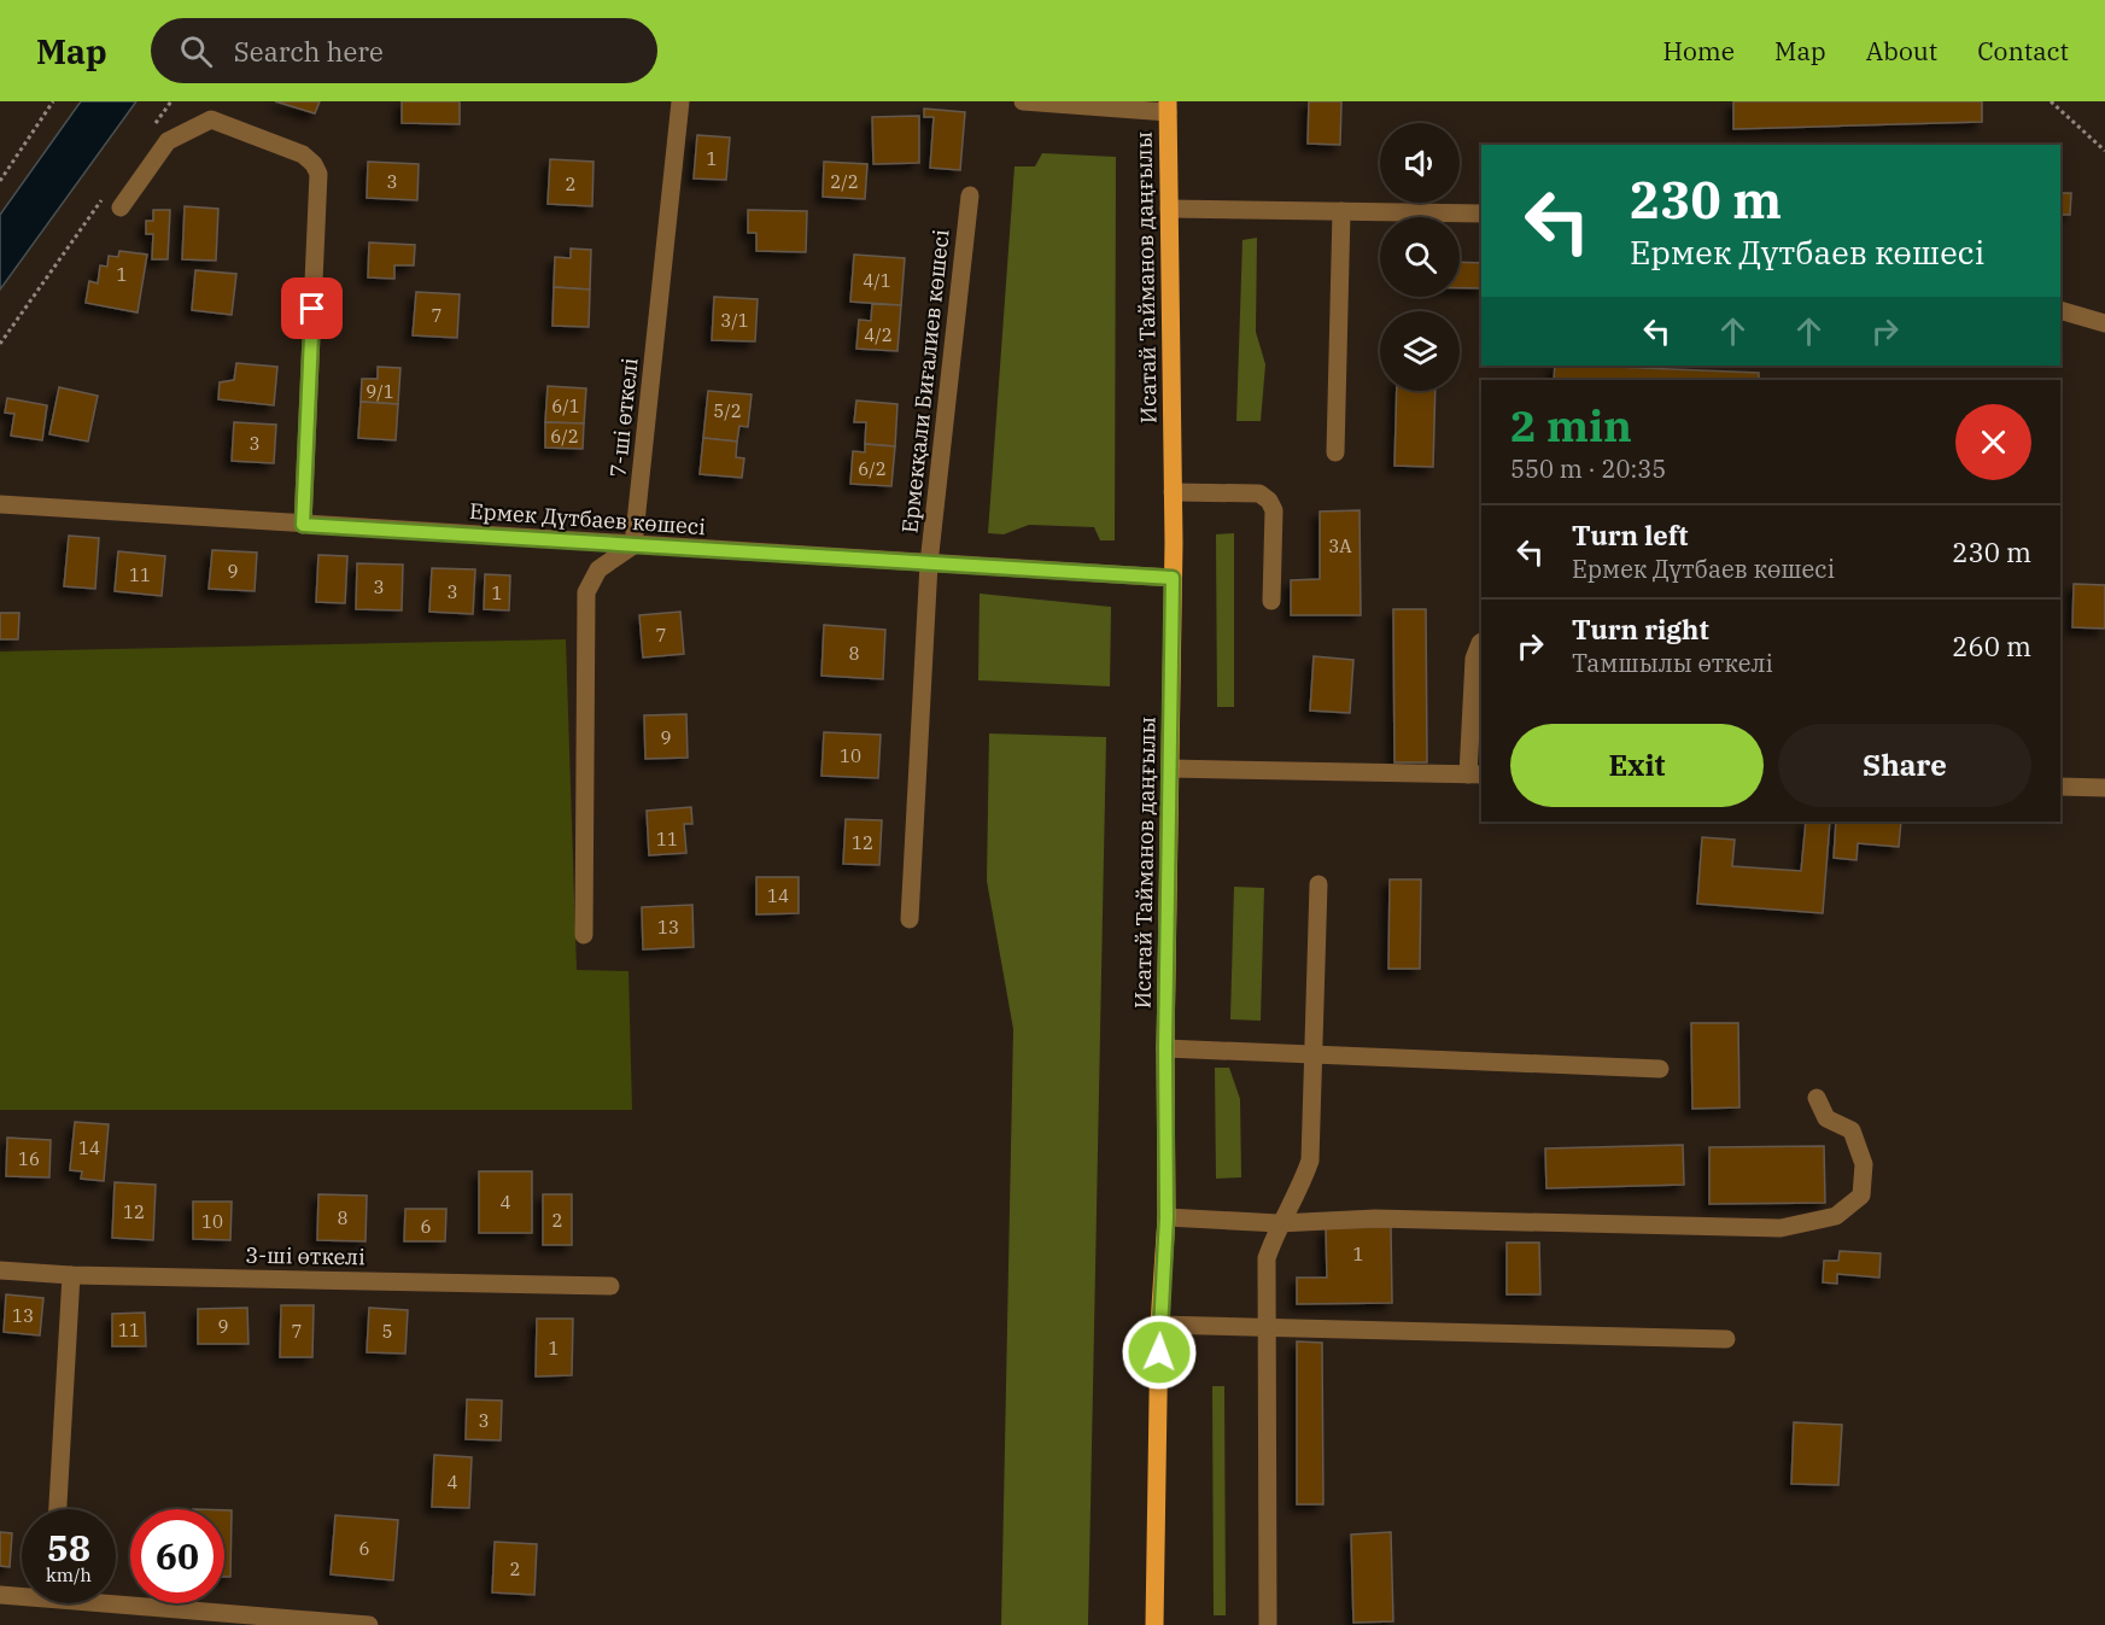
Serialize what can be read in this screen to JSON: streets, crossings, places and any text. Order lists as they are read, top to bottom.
{
  "streets": {
    "main road": ["Исатай Тайманов даңғылы"],
    "street": [
      "Ермекқали Биғалиев көшесі",
      "7-шi өткелi",
      "Ермек Дүтбаев көшесi",
      "3-шi өткелi"
    ]
  },
  "crossings": [
    ["Исатай Тайманов даңғылы", "Ермек Дүтбаев көшесi"],
    ["Ермекқали Биғалиев көшесі", "Ермек Дүтбаев көшесi"],
    ["7-шi өткелi", "Ермек Дүтбаев көшесi"]
  ],
  "house_numbers": [
    "1",
    "3",
    "2/2",
    "2",
    "1",
    "4/1",
    "7",
    "3/1",
    "4/2",
    "9/1",
    "6/1",
    "5/2",
    "6/2",
    "3",
    "6/2",
    "3А",
    "9",
    "11",
    "3",
    "3",
    "1",
    "7",
    "8",
    "9",
    "10",
    "11",
    "12",
    "14",
    "13",
    "14",
    "16",
    "4",
    "12",
    "8",
    "2",
    "10",
    "6",
    "1",
    "13",
    "9",
    "11",
    "7",
    "5",
    "1",
    "3",
    "4",
    "6",
    "2"
  ],
  "page": {
    "header": "Map",
    "search": "Search here",
    "nav": [
      "Home",
      "Map",
      "About",
      "Contact"
    ],
    "turn": ["230 m", "Ермек Дүтбаев көшесi"],
    "heading": ["2 min", "550 m · 20:35"],
    "list": [
      {
        "name": "Turn left",
        "note": "Ермек Дүтбаев көшесi",
        "value": "230 m"
      },
      {
        "name": "Turn right",
        "note": "Тамшылы өткелі",
        "value": "260 m"
      }
    ],
    "buttons": ["Exit", "Share"],
    "speed": "58 km/h",
    "limit": "60"
  }
}
